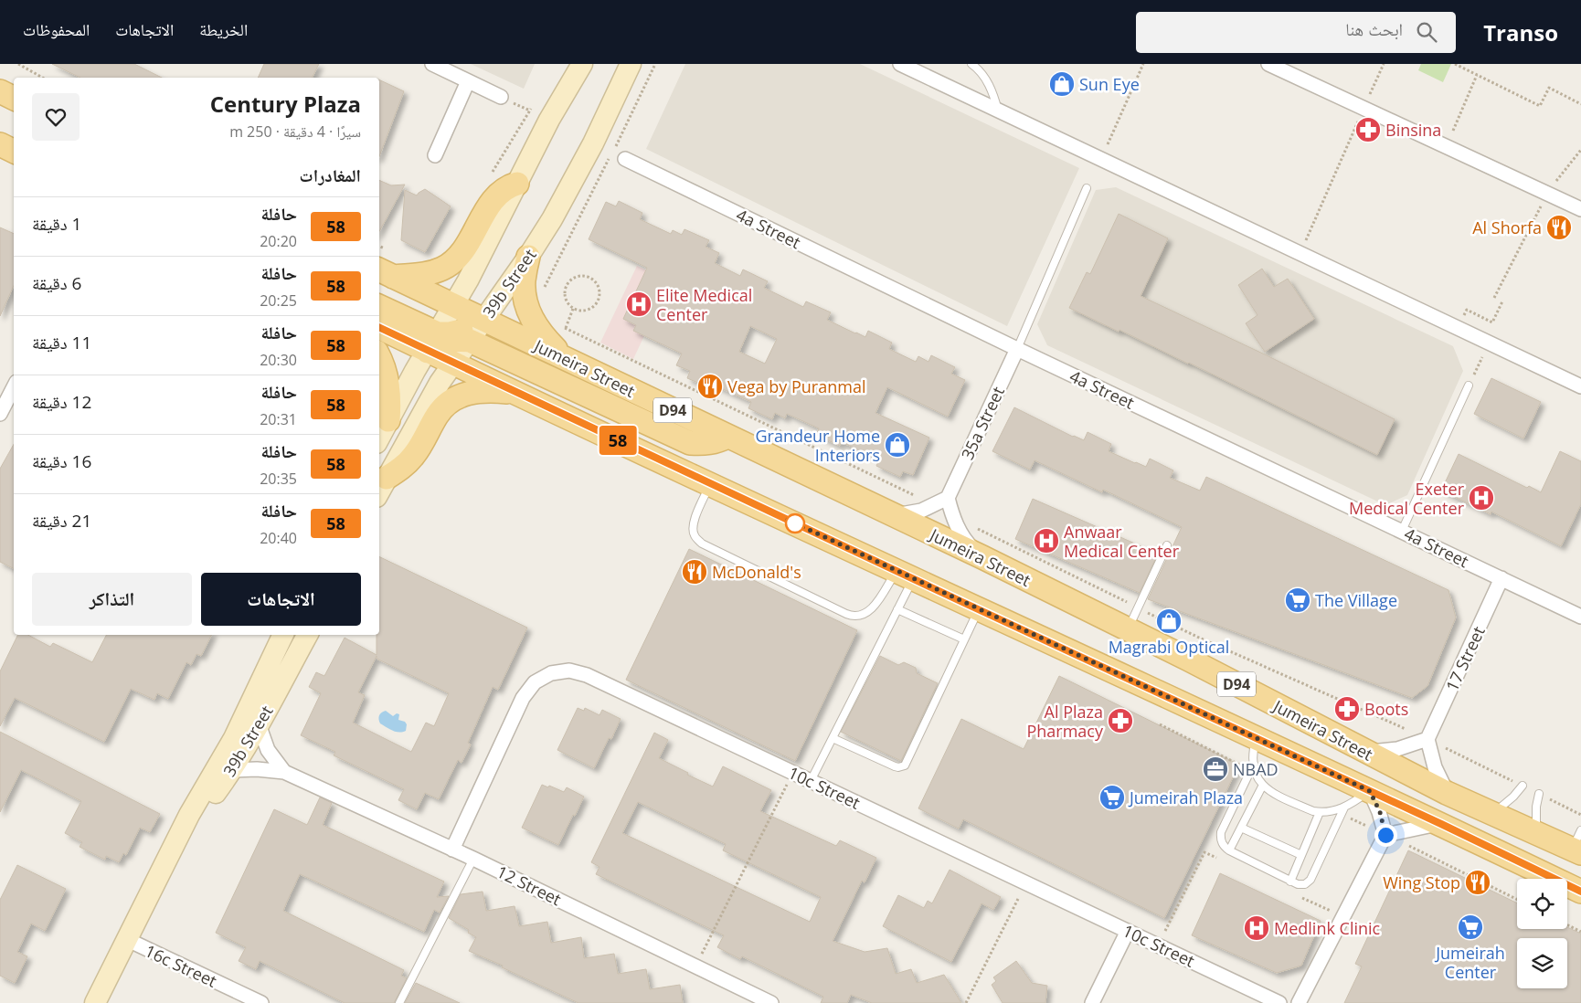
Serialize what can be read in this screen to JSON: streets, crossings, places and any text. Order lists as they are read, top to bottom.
{
  "streets": {
    "main road": ["Jumeira Street", "D94"],
    "street": [
      "4a Street",
      "39b Street",
      "35a Street",
      "17 Street",
      "10c Street",
      "12 Street",
      "16c Street"
    ]
  },
  "crossings": [
    ["4a Street", "35a Street"],
    ["4a Street", "17 Street"],
    ["39b Street", "Jumeira Street"],
    ["39b Street", "12 Street"],
    ["39b Street", "16c Street"],
    ["10c Street", "12 Street"]
  ],
  "places": {
    "shop": ["Sun Eye", "Grandeur Home Interiors", "Magrabi Optical"],
    "pharmacy": ["Binsina", "Boots", "Al Plaza Pharmacy"],
    "restaurant": [
      "Al Shorfa",
      "Vega by Puranmal",
      "McDonald's",
      "Wing Stop"
    ],
    "hospital": [
      "Elite Medical Center",
      "Exeter Medical Center",
      "Anwaar Medical Center",
      "Medlink Clinic"
    ],
    "supermarket": ["The Village", "Jumeirah Plaza", "Jumeirah Center"],
    "office": ["NBAD"]
  },
  "lines": ["bus line 58"],
  "page": {
    "header": "Transo",
    "search": "ابحث هنا",
    "nav": ["الخريطة", "الاتجاهات", "المحفوظات"],
    "on_map": "58",
    "heading": [
      ["Century Plaza", "سيرًا · 4 دقيقة · 250 m"],
      "المغادرات"
    ],
    "list": [
      {
        "mark": "58",
        "name": "حافلة",
        "note": "20:20",
        "value": "1 دقيقة"
      },
      {
        "mark": "58",
        "name": "حافلة",
        "note": "20:25",
        "value": "6 دقيقة"
      },
      {
        "mark": "58",
        "name": "حافلة",
        "note": "20:30",
        "value": "11 دقيقة"
      },
      {
        "mark": "58",
        "name": "حافلة",
        "note": "20:31",
        "value": "12 دقيقة"
      },
      {
        "mark": "58",
        "name": "حافلة",
        "note": "20:35",
        "value": "16 دقيقة"
      },
      {
        "mark": "58",
        "name": "حافلة",
        "note": "20:40",
        "value": "21 دقيقة"
      }
    ],
    "buttons": ["الاتجاهات", "التذاكر"]
  }
}
